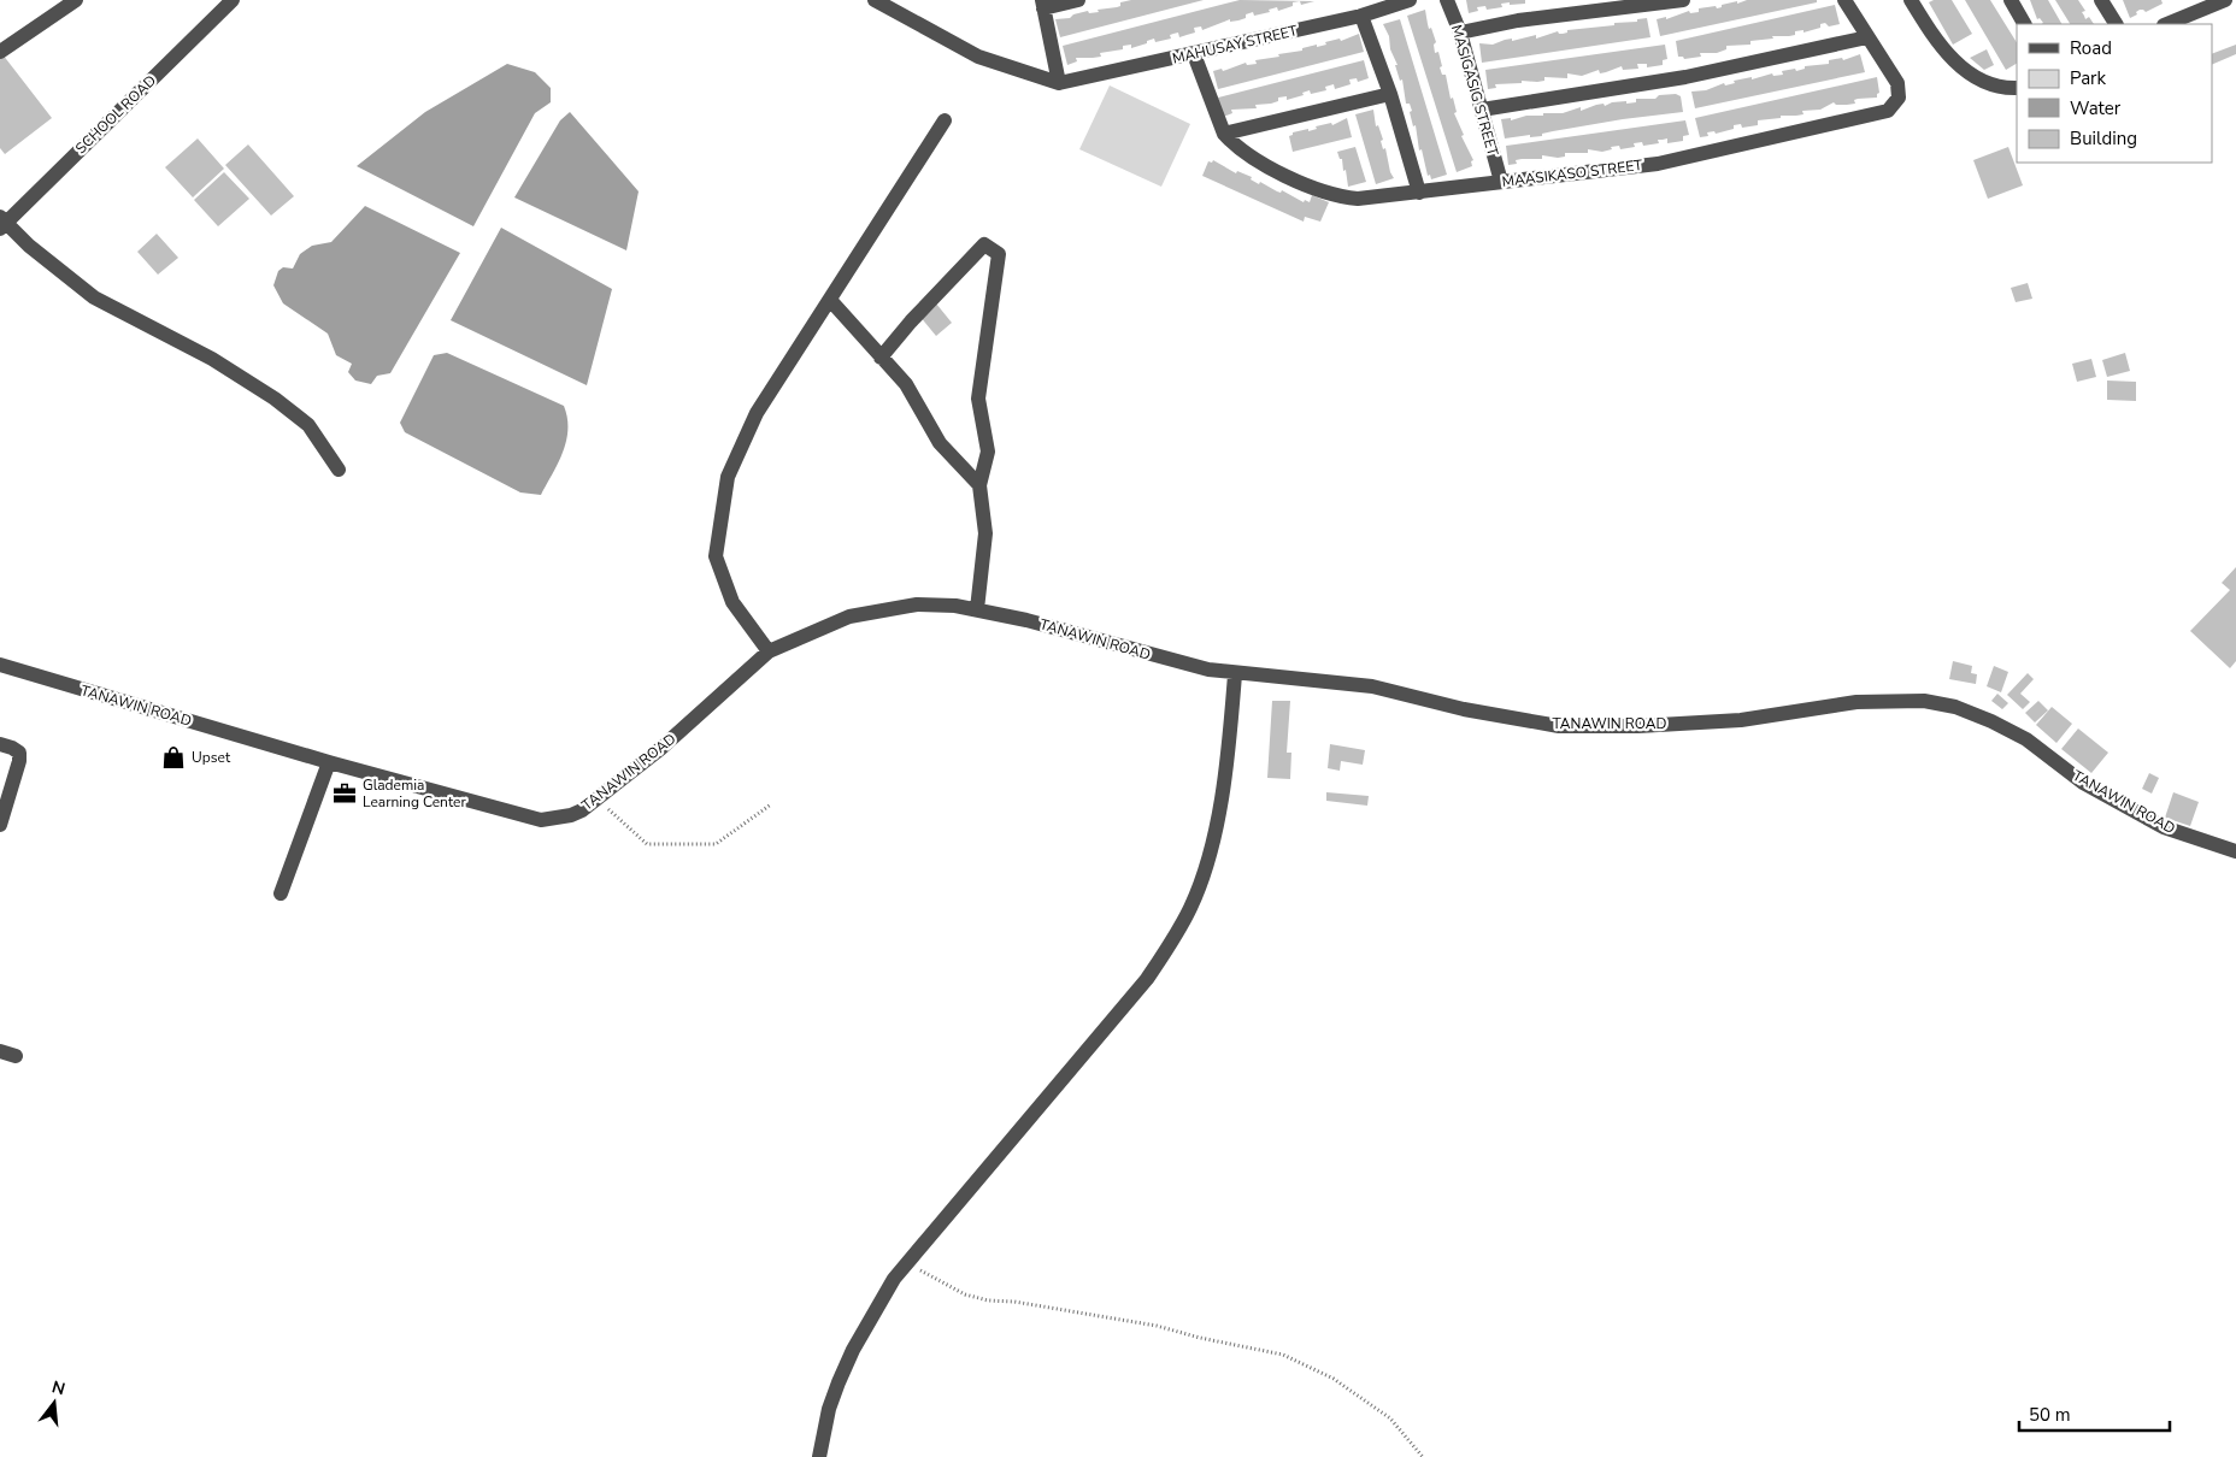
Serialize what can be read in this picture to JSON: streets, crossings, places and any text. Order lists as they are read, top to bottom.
{
  "streets": {
    "street": [
      "MAHUSAY STREET",
      "MASIGASIG STREET",
      "SCHOOL ROAD",
      "MAASIKASO STREET",
      "TANAWIN ROAD"
    ]
  },
  "crossings": [
    ["MAHUSAY STREET", "MAASIKASO STREET"],
    ["MASIGASIG STREET", "MAASIKASO STREET"]
  ],
  "places": {
    "shop": ["Upset"],
    "office": ["Glademia Learning Center"]
  },
  "legend": [
    "Road",
    "Park",
    "Water",
    "Building"
  ],
  "scale_bar": "50 m",
  "north": "top"
}
